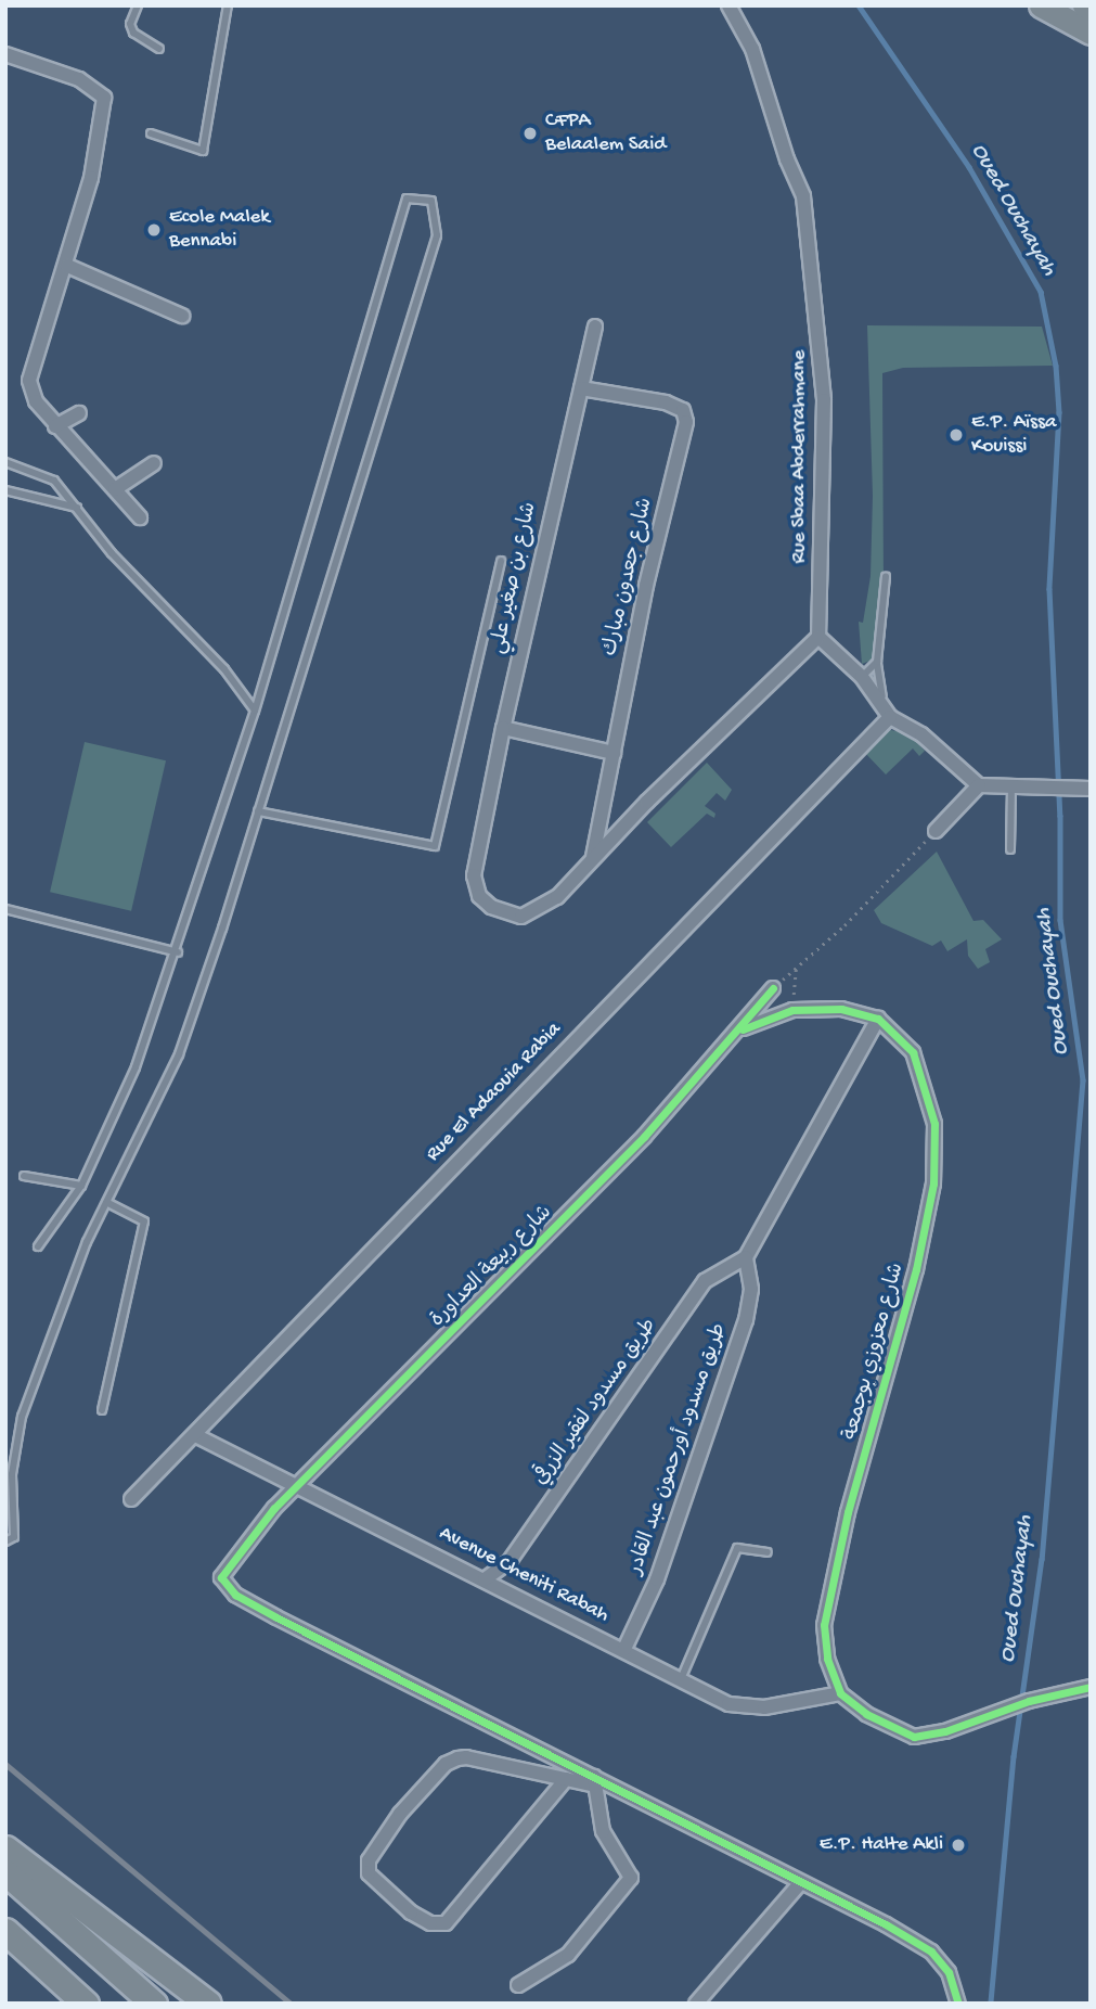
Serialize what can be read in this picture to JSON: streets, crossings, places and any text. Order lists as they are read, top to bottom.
{
  "streets": {
    "street": [
      "Rue Sbaa Abderrahmane",
      "شارع جعدون مبارك",
      "شارع بن صغير علي",
      "Rue El Adaouia Rabia",
      "شارع ربيعة العداورة",
      "شارع معزوزي بوجمعة",
      "طريق مسدود لفقير الزرقي",
      "طريق مسدود أورحمون عبد القادر",
      "Avenue Cheniti Rabah"
    ]
  },
  "crossings": [
    ["شارع جعدون مبارك", "شارع بن صغير علي"],
    ["Rue El Adaouia Rabia", "Avenue Cheniti Rabah"],
    ["شارع ربيعة العداورة", "شارع معزوزي بوجمعة"],
    ["شارع ربيعة العداورة", "Avenue Cheniti Rabah"],
    ["شارع معزوزي بوجمعة", "Avenue Cheniti Rabah"],
    ["طريق مسدود لفقير الزرقي", "طريق مسدود أورحمون عبد القادر"],
    ["طريق مسدود لفقير الزرقي", "Avenue Cheniti Rabah"],
    ["طريق مسدود أورحمون عبد القادر", "Avenue Cheniti Rabah"]
  ],
  "water": ["Oued Ouchayah"],
  "places": [
    "CFPA Belaalem Said",
    "Ecole Malek Bennabi",
    "E.P. Aïssa Kouissi",
    "E.P. Halte Akli"
  ]
}
